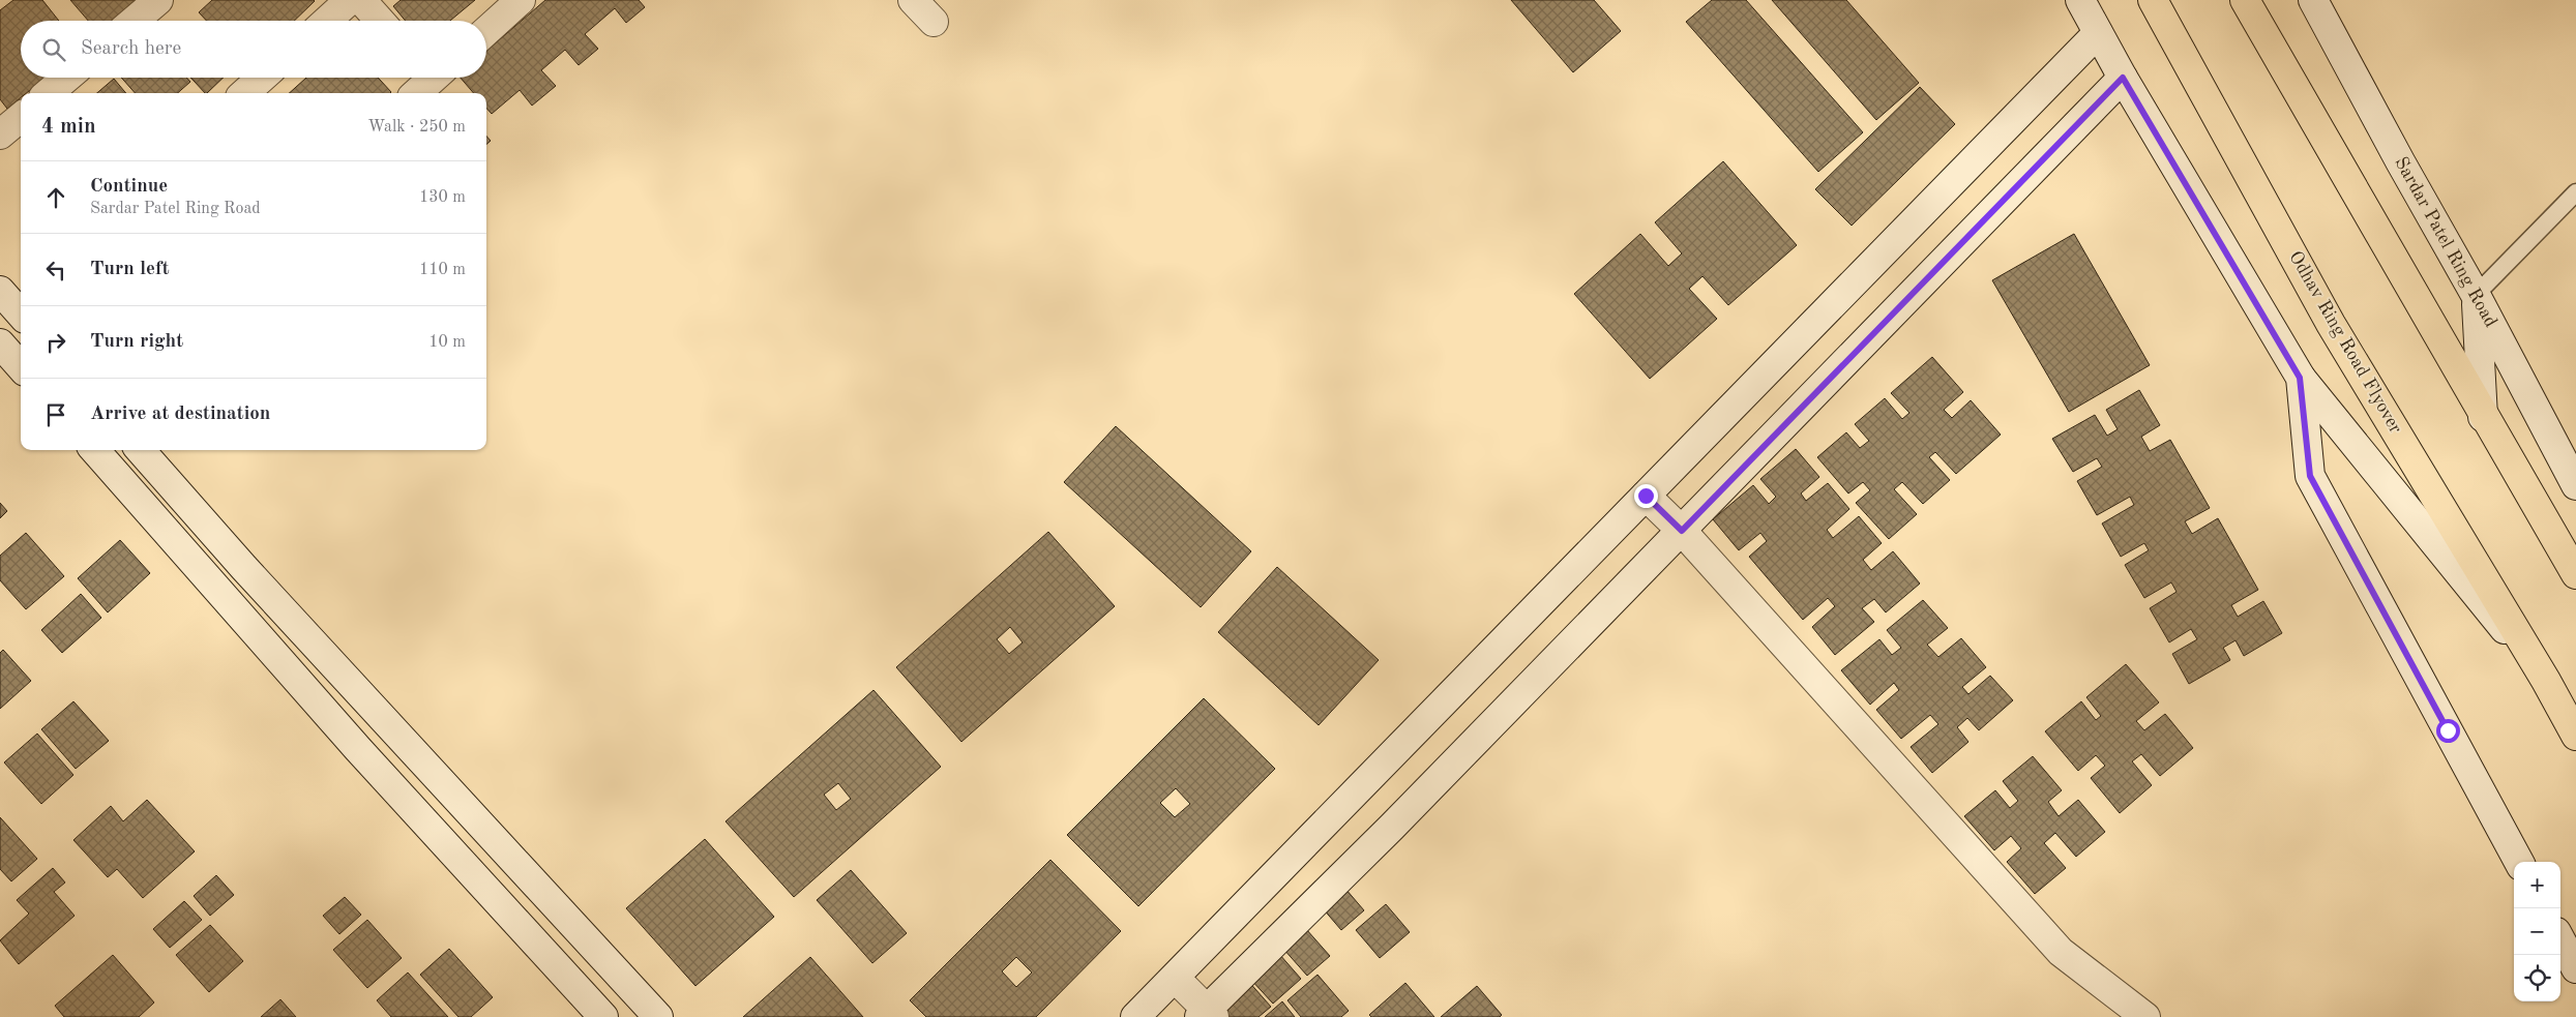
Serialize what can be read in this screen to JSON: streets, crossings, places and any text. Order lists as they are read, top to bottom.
{
  "streets": {
    "highway": ["Odhav Ring Road Flyover"],
    "street": ["Sardar Patel Ring Road"]
  },
  "page": {
    "search": "Search here",
    "heading": ["4 min", "Walk · 250 m"],
    "list": [
      ["Continue", "Sardar Patel Ring Road", "130 m"],
      ["Turn left", "110 m"],
      ["Turn right", "10 m"],
      "Arrive at destination"
    ],
    "map_buttons": ["+", "−"]
  }
}
